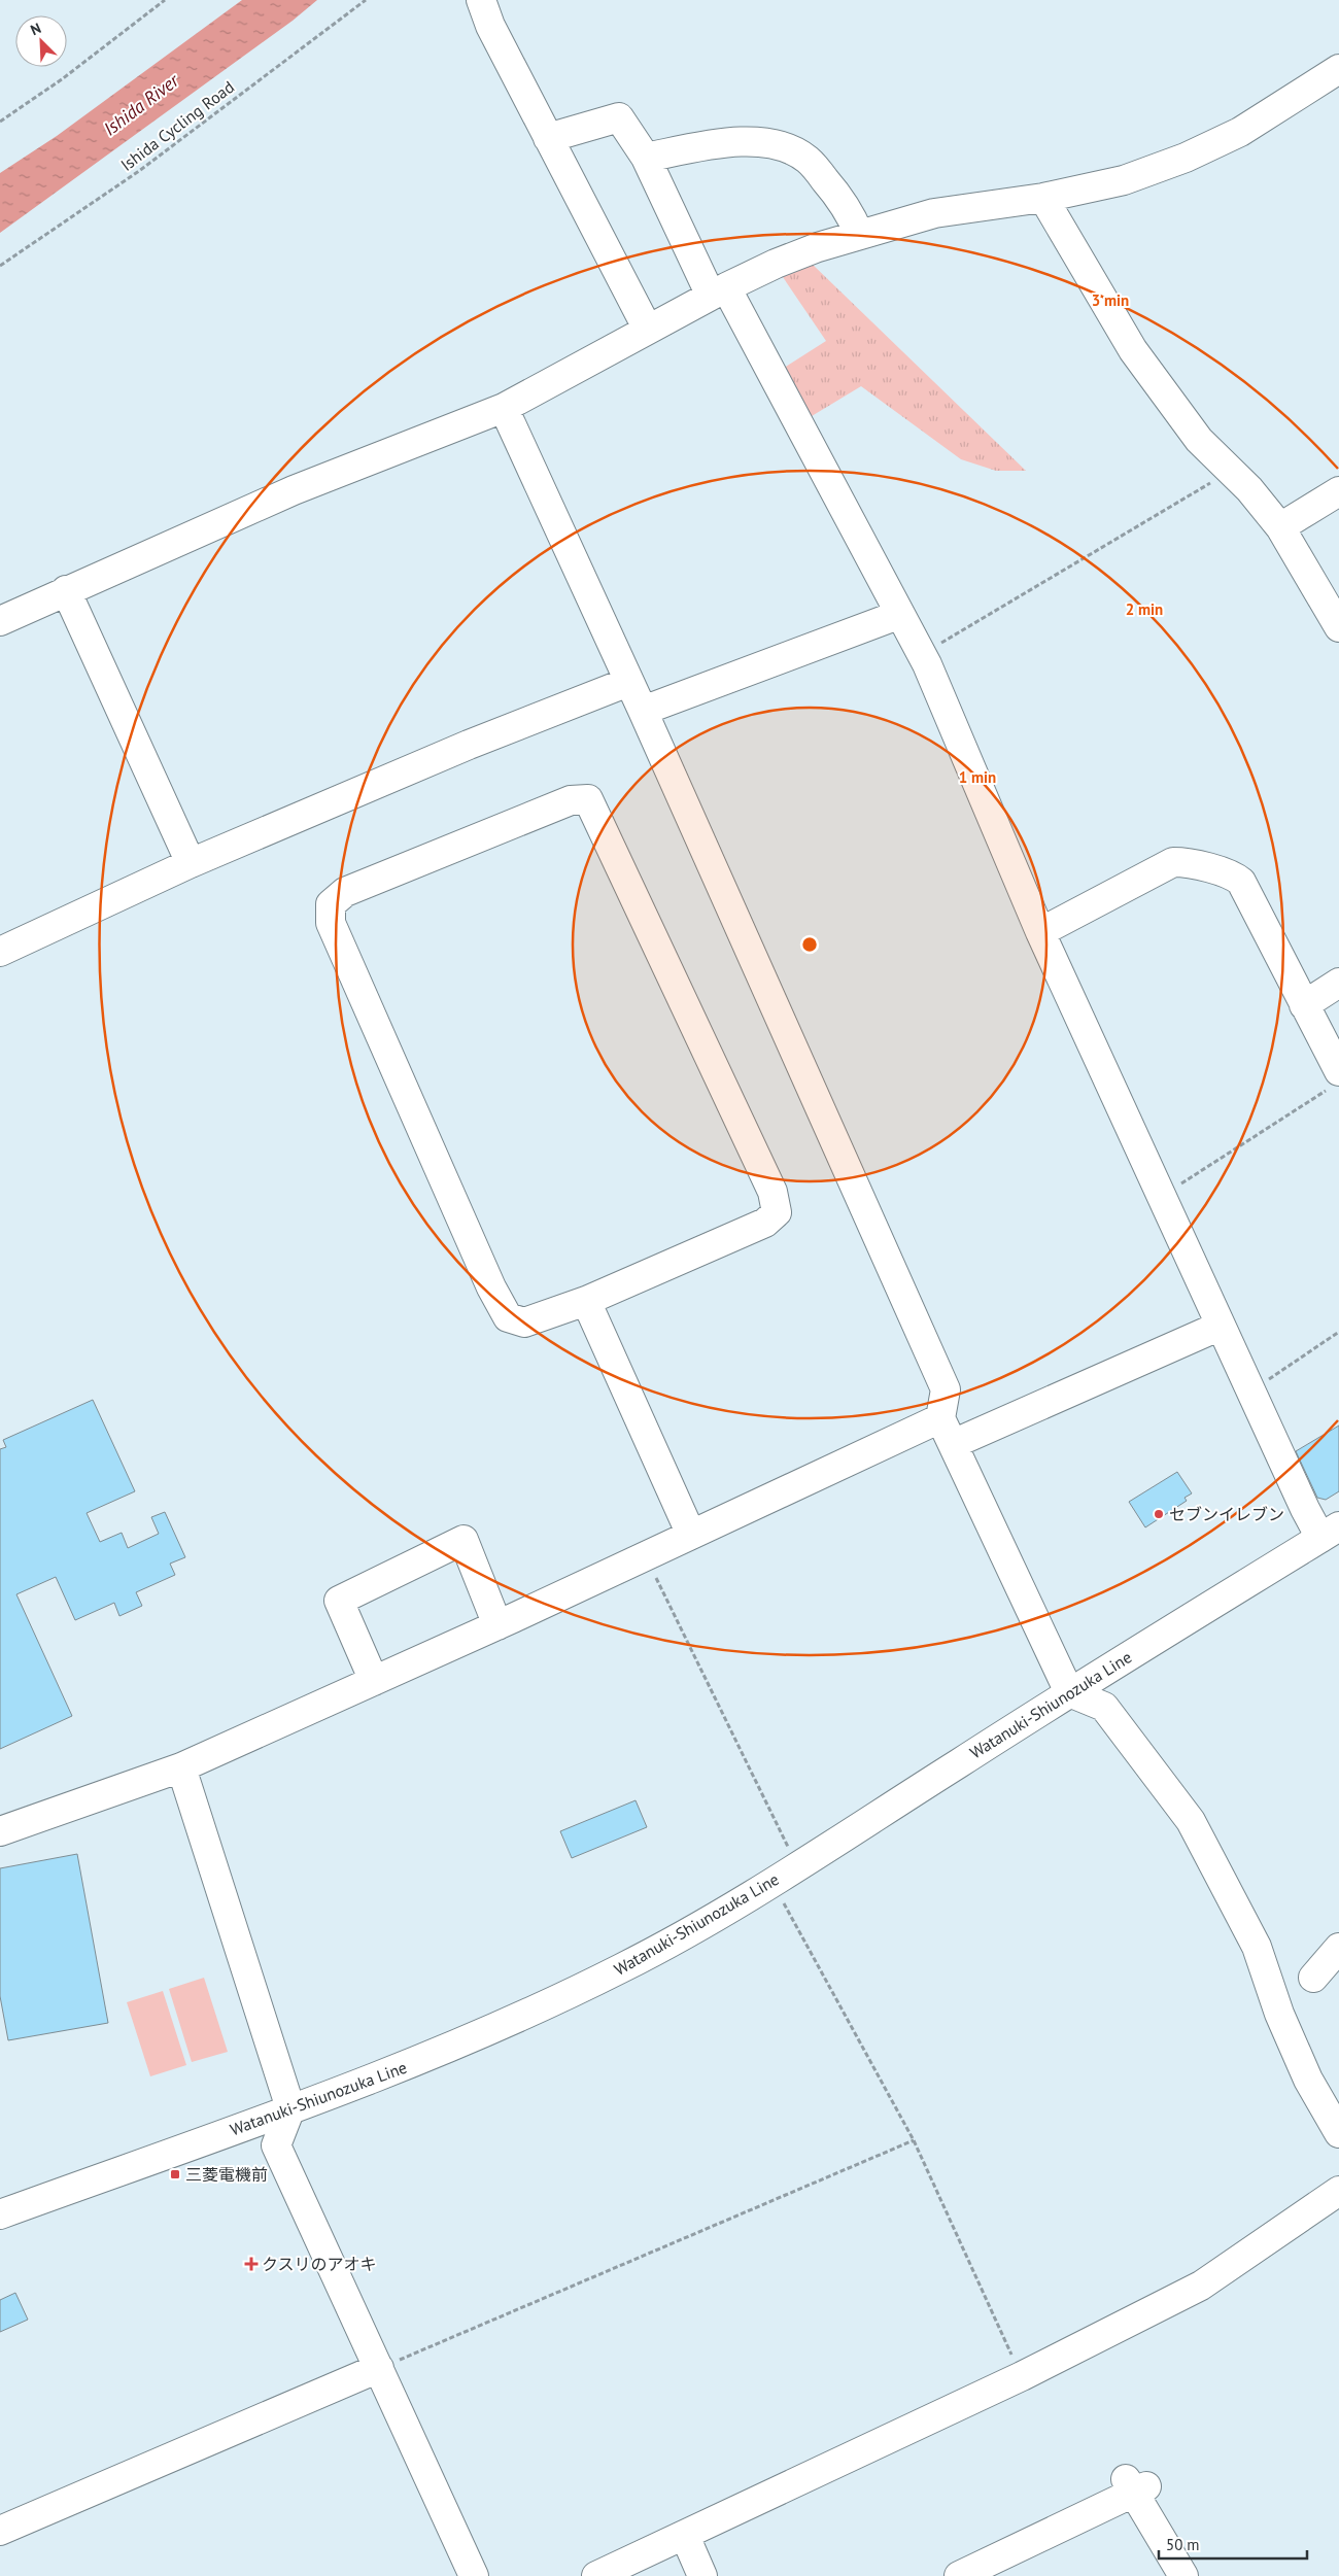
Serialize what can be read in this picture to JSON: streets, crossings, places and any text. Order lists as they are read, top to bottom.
{
  "streets": {
    "street": ["Watanuki-Shiunozuka Line"],
    "path": ["Ishida Cycling Road"]
  },
  "water": ["Ishida River"],
  "places": {
    "other": ["セブンイレブン"],
    "transit": ["三菱電機前"],
    "health": ["クスリのアオキ"]
  },
  "scale_bar": "50 m",
  "north": "top left",
  "rings": ["3 min", "2 min", "1 min"]
}
